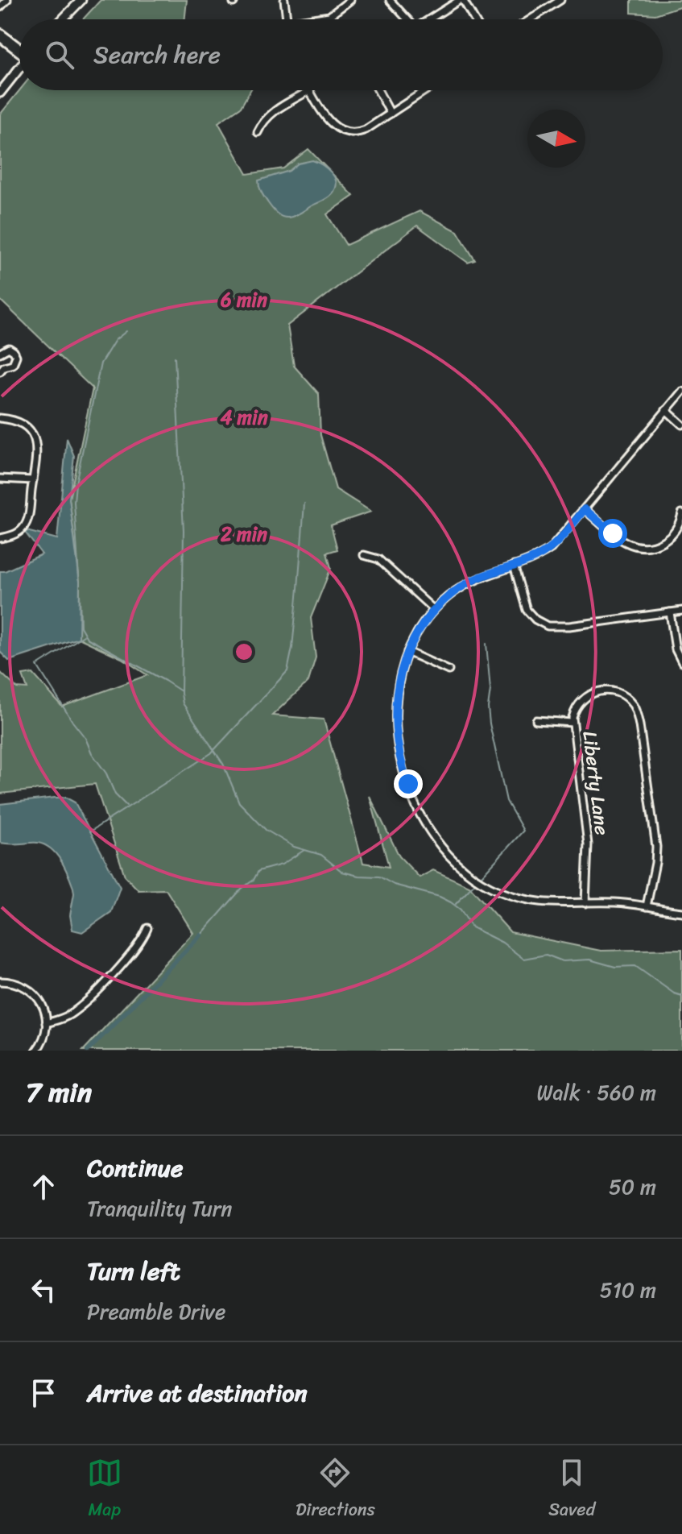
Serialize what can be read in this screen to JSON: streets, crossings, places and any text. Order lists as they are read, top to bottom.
{
  "streets": {
    "street": ["Liberty Lane"]
  },
  "north": "right",
  "page": {
    "search": "Search here",
    "heading": ["7 min", "Walk · 560 m"],
    "list": [
      ["Continue", "Tranquility Turn", "50 m"],
      ["Turn left", "Preamble Drive", "510 m"],
      "Arrive at destination"
    ],
    "nav": ["Map", "Directions", "Saved"]
  },
  "rings": ["6 min", "4 min", "2 min"]
}
